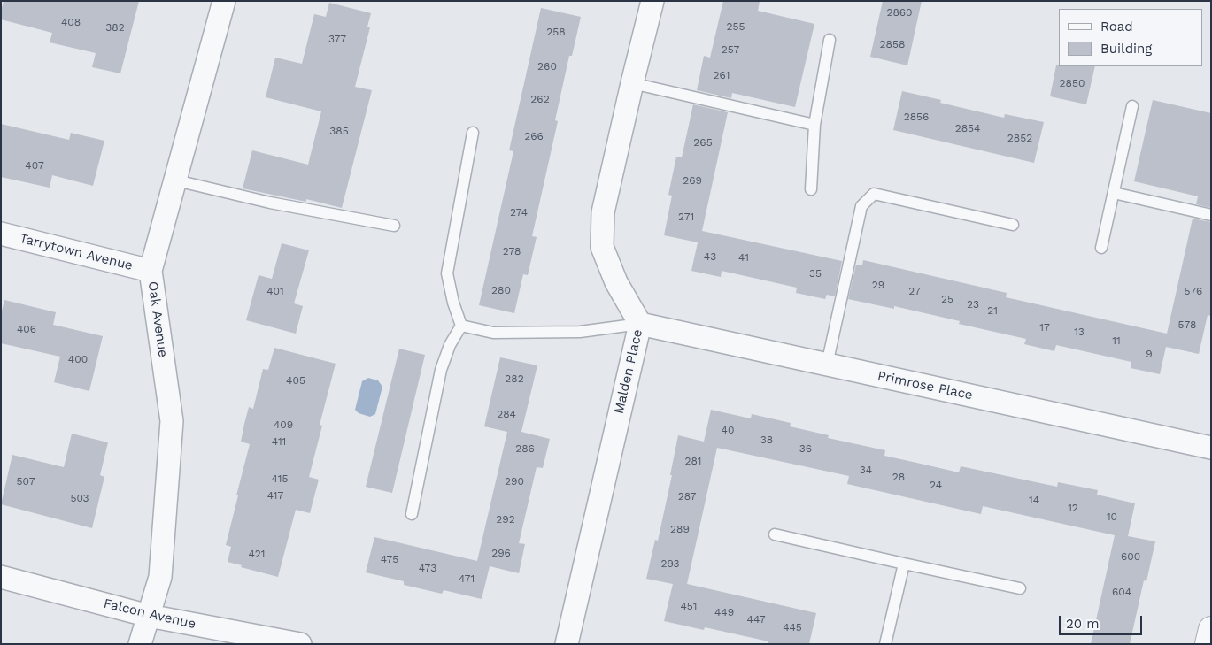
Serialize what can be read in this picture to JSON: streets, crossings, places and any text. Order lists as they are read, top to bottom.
{
  "streets": {
    "street": [
      "Tarrytown Avenue",
      "Oak Avenue",
      "Malden Place",
      "Primrose Place",
      "Falcon Avenue"
    ]
  },
  "crossings": [
    ["Tarrytown Avenue", "Oak Avenue"],
    ["Oak Avenue", "Falcon Avenue"],
    ["Malden Place", "Primrose Place"]
  ],
  "house_numbers": [
    "2860",
    "408",
    "255",
    "382",
    "258",
    "377",
    "2858",
    "257",
    "260",
    "261",
    "2850",
    "262",
    "2856",
    "2854",
    "385",
    "266",
    "2852",
    "265",
    "407",
    "269",
    "274",
    "271",
    "278",
    "43",
    "41",
    "35",
    "29",
    "280",
    "401",
    "27",
    "576",
    "25",
    "23",
    "21",
    "578",
    "17",
    "406",
    "13",
    "11",
    "9",
    "400",
    "282",
    "405",
    "284",
    "409",
    "40",
    "38",
    "411",
    "286",
    "36",
    "281",
    "34",
    "28",
    "415",
    "507",
    "290",
    "24",
    "417",
    "287",
    "503",
    "14",
    "12",
    "10",
    "292",
    "289",
    "296",
    "421",
    "600",
    "475",
    "293",
    "473",
    "471",
    "604",
    "451",
    "449",
    "447",
    "445"
  ],
  "legend": ["Road", "Building"],
  "scale_bar": "20 m"
}
